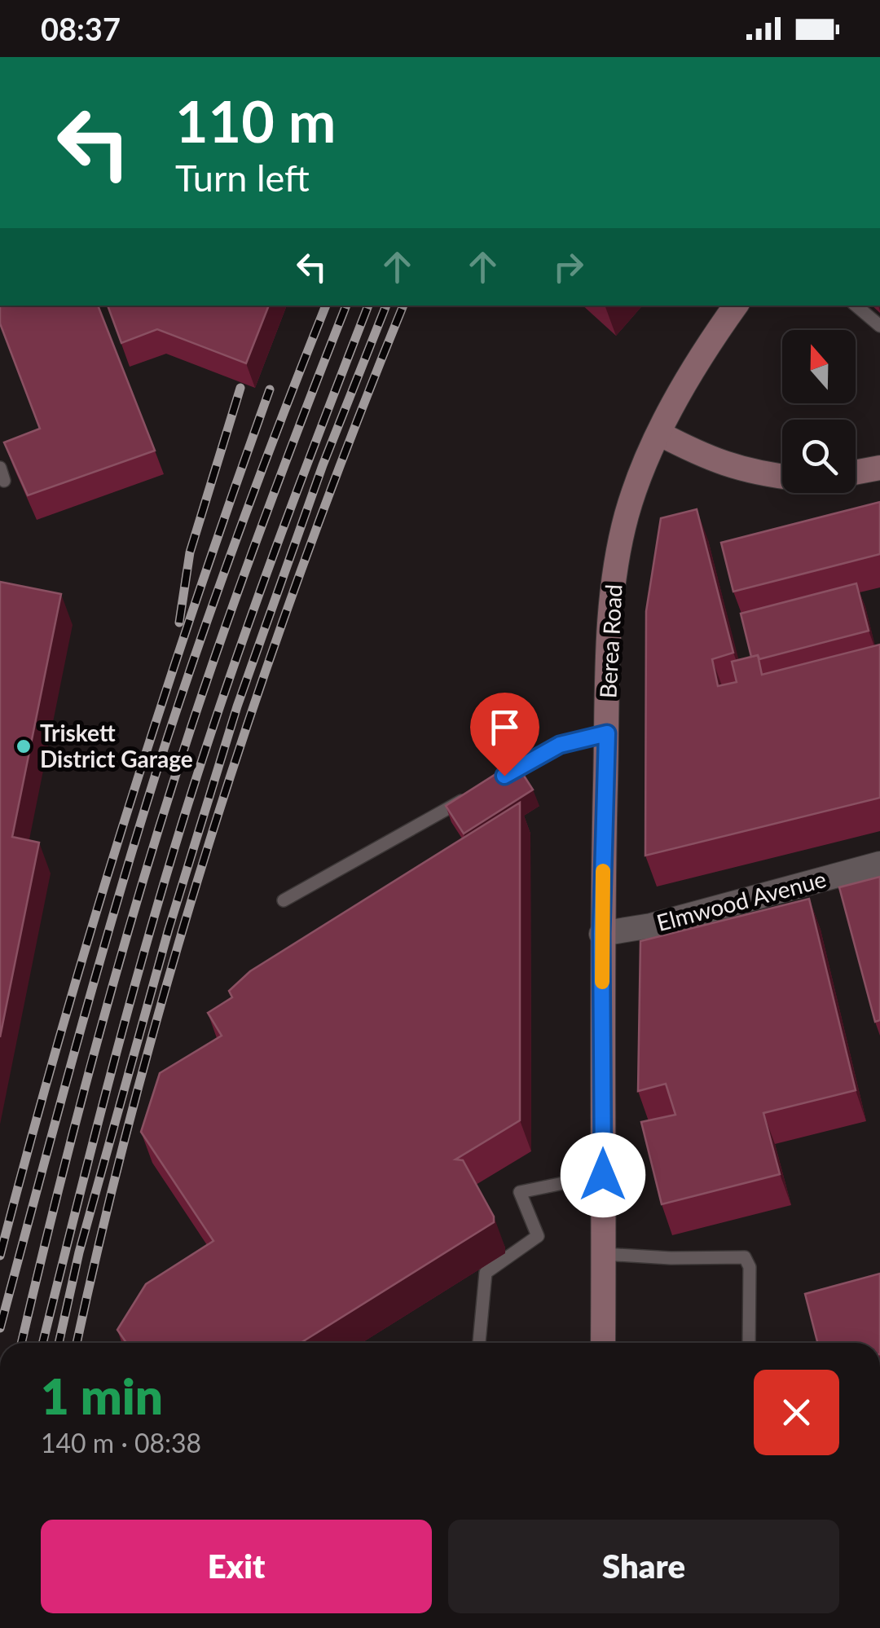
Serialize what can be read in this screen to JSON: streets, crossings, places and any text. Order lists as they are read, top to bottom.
{
  "streets": {
    "main road": ["Berea Road"],
    "street": ["Elmwood Avenue"]
  },
  "crossings": [
    ["Berea Road", "Elmwood Avenue"]
  ],
  "places": ["Triskett District Garage"],
  "north": "top",
  "page": {
    "status": "08:37",
    "turn": ["110 m", "Turn left"],
    "heading": ["1 min", "140 m · 08:38"],
    "buttons": ["Exit", "Share"]
  }
}
